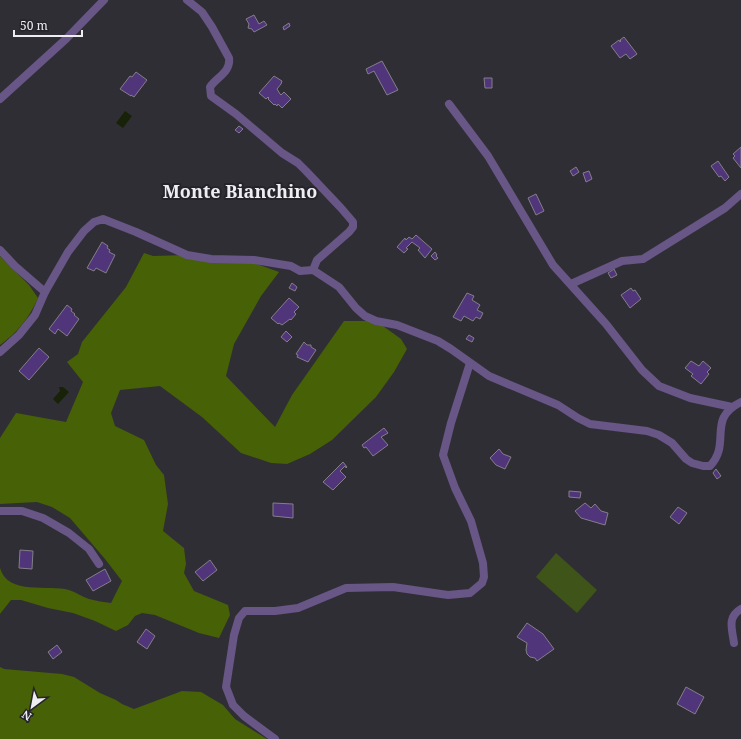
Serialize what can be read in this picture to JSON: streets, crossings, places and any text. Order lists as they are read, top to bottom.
{
  "districts": ["Monte Bianchino"],
  "scale_bar": "50 m",
  "north": "bottom left"
}
